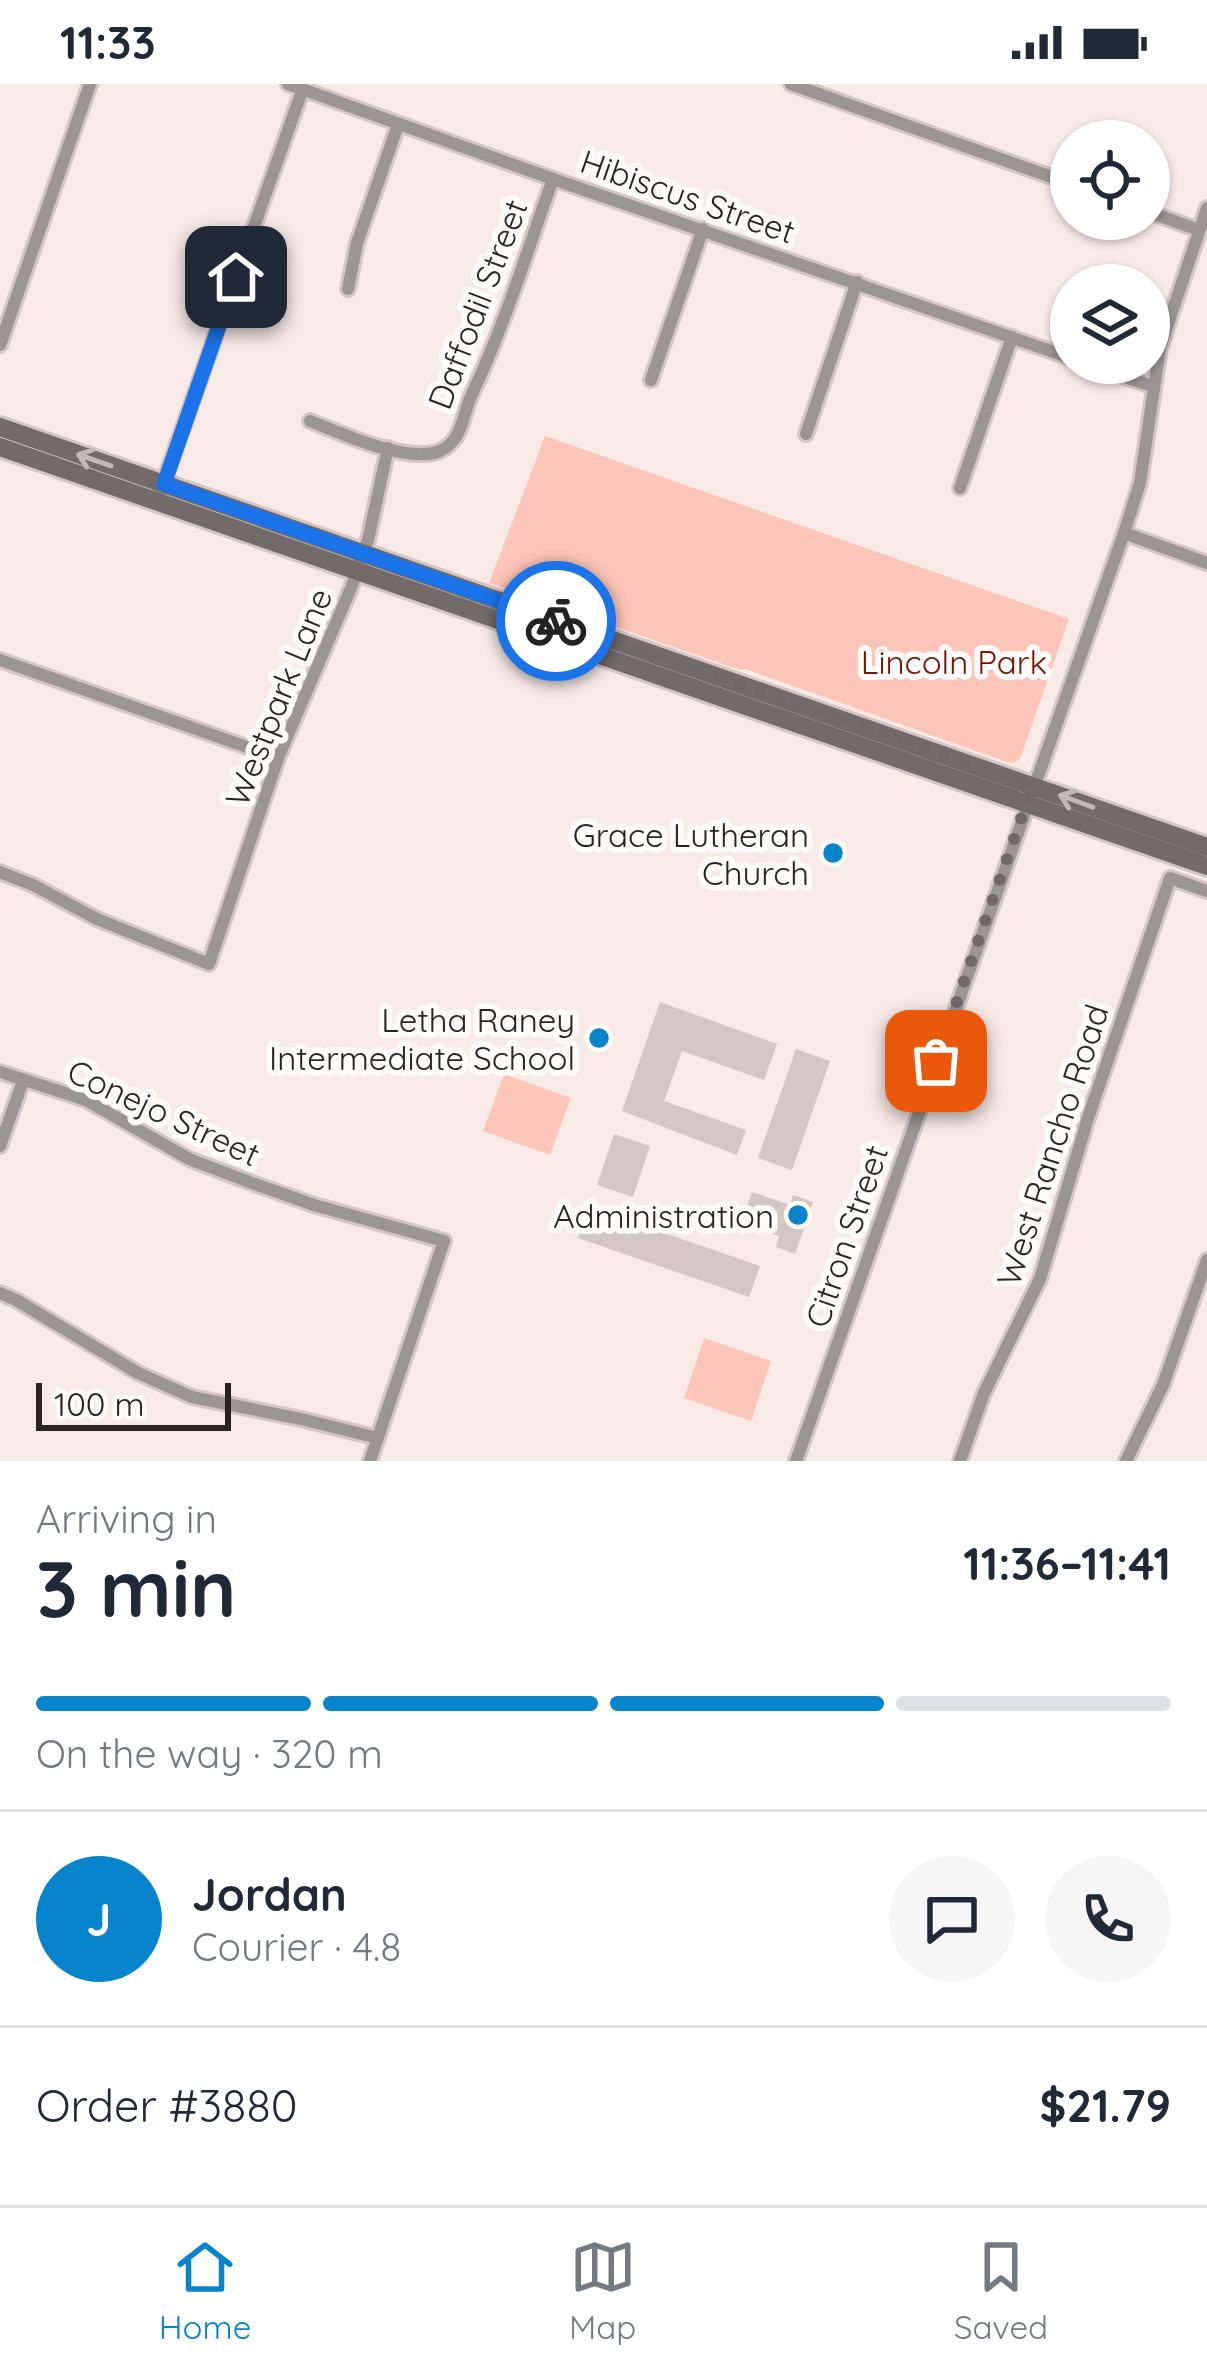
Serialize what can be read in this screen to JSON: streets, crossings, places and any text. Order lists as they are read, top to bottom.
{
  "streets": {
    "street": [
      "Hibiscus Street",
      "Daffodil Street",
      "Westpark Lane",
      "Conejo Street",
      "West Rancho Road",
      "Citron Street"
    ]
  },
  "crossings": [
    ["Hibiscus Street", "Daffodil Street"],
    ["Daffodil Street", "Westpark Lane"]
  ],
  "parks": ["Lincoln Park"],
  "places": ["Grace Lutheran Church", "Letha Raney Intermediate School", "Administration"],
  "scale_bar": "100 m",
  "page": {
    "status": "11:33",
    "scale": "100 m",
    "heading": ["3 min", "Arriving in", "11:36–11:41"],
    "panel": [
      "Jordan",
      "Courier · 4.8",
      "Order #3880",
      "$21.79"
    ],
    "bar": "On the way · 320 m",
    "round": "J",
    "tabs": ["Home", "Map", "Saved"]
  }
}
